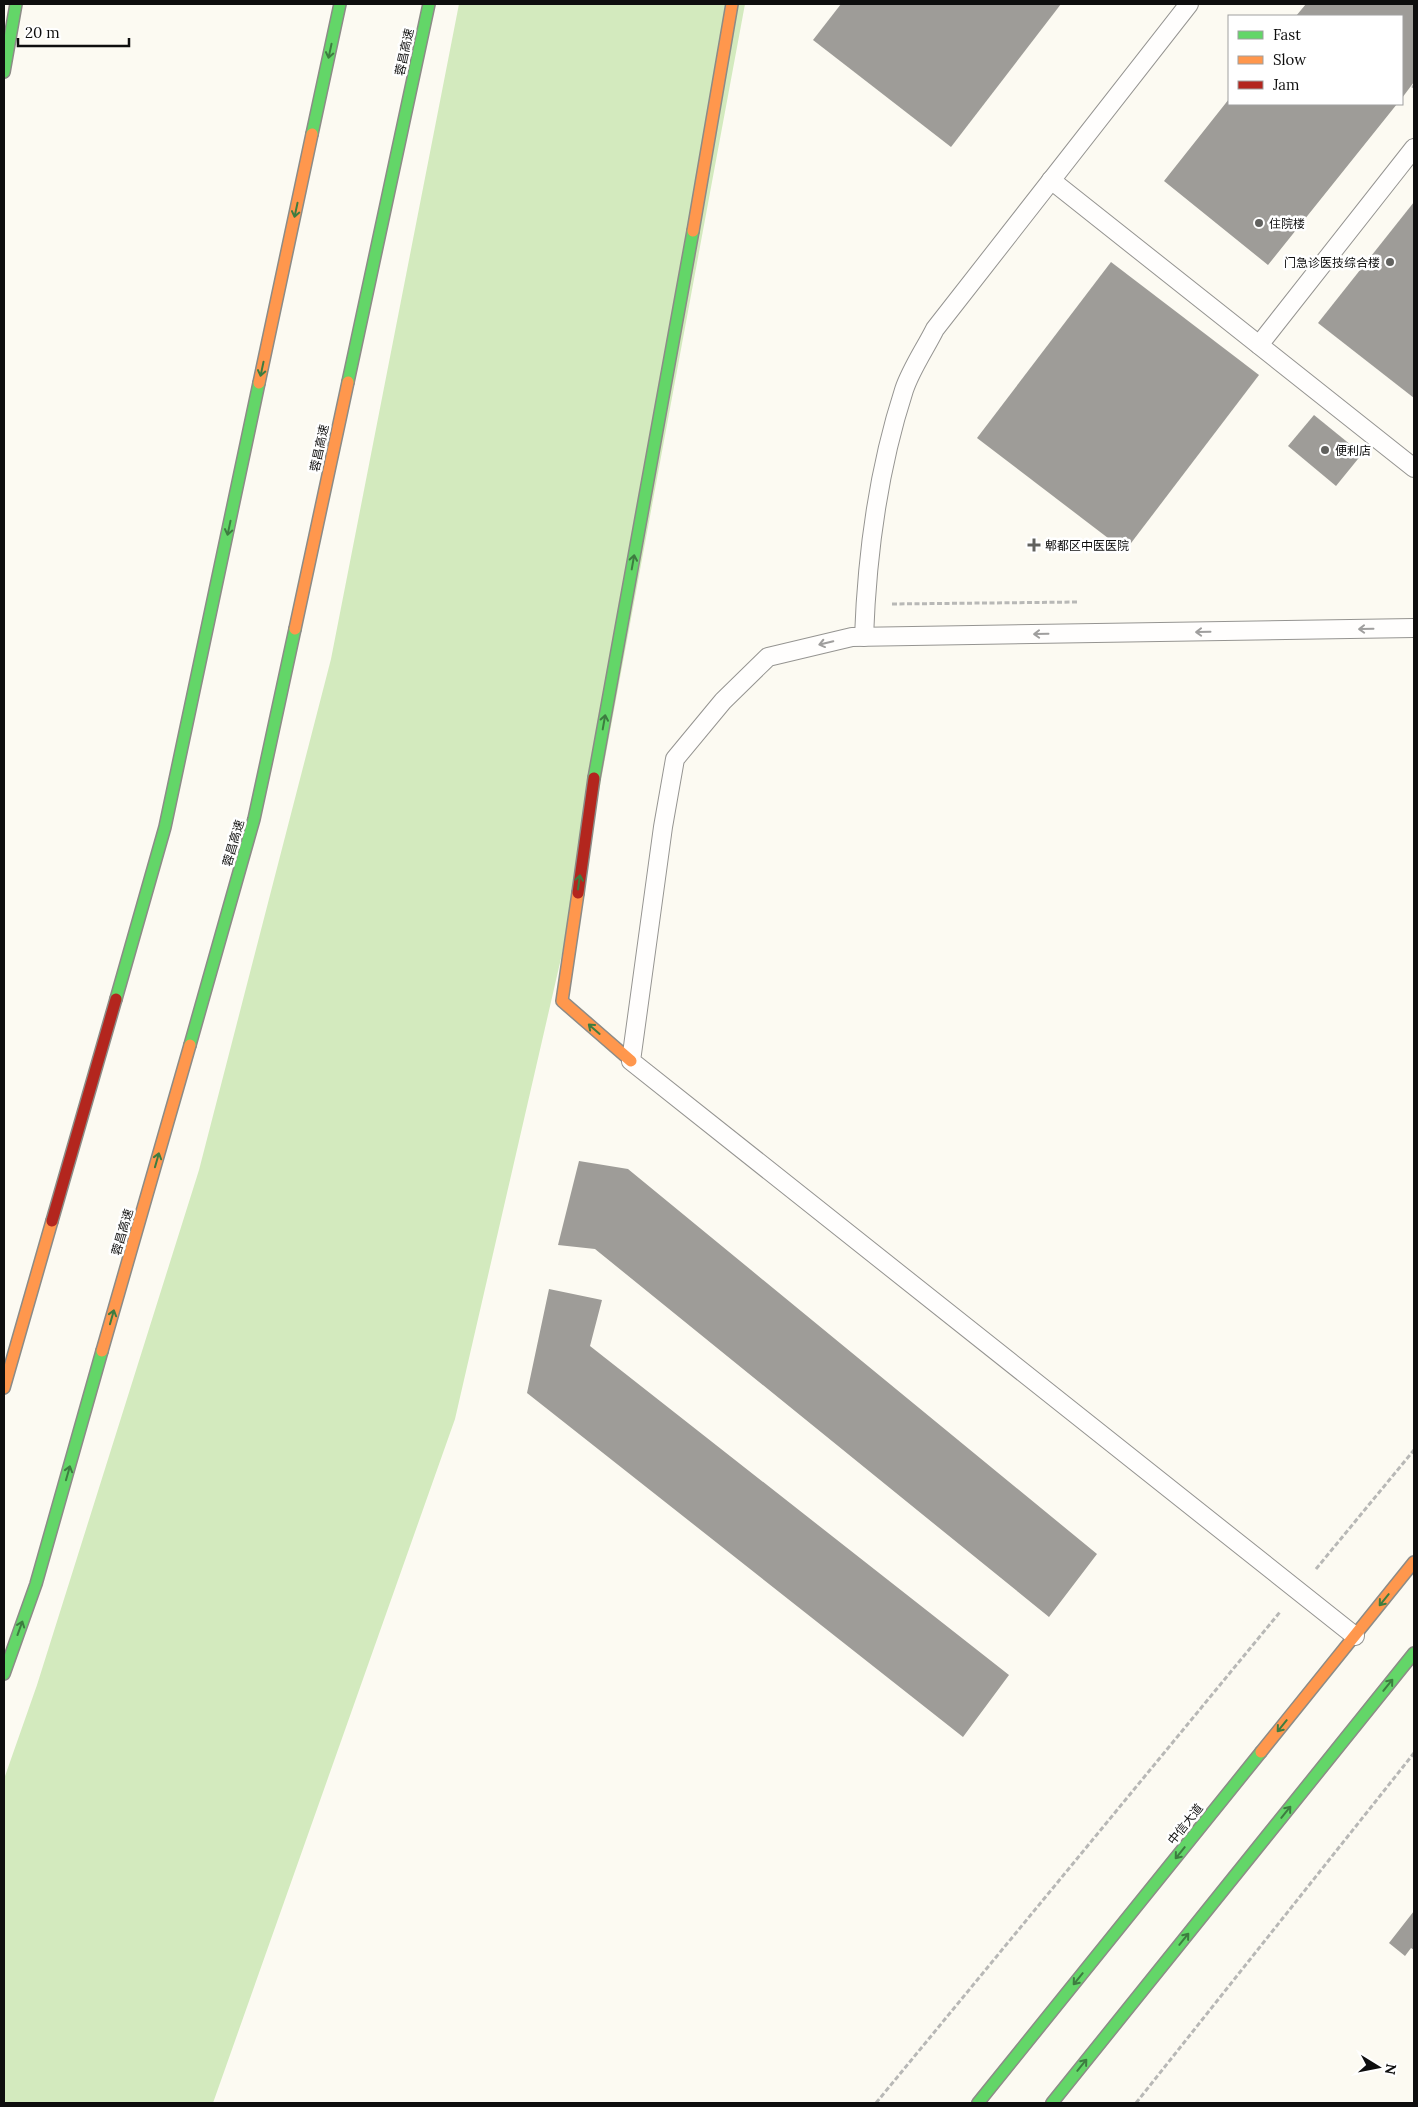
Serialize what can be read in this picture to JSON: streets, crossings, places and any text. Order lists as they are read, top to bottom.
{
  "streets": {
    "main road": ["蓉昌高速", "中信大道"]
  },
  "places": {
    "other": ["住院楼", "门急诊医技综合楼", "便利店"],
    "health": ["郫都区中医医院"]
  },
  "legend": ["Fast", "Slow", "Jam"],
  "scale_bar": "20 m",
  "north": "right"
}
